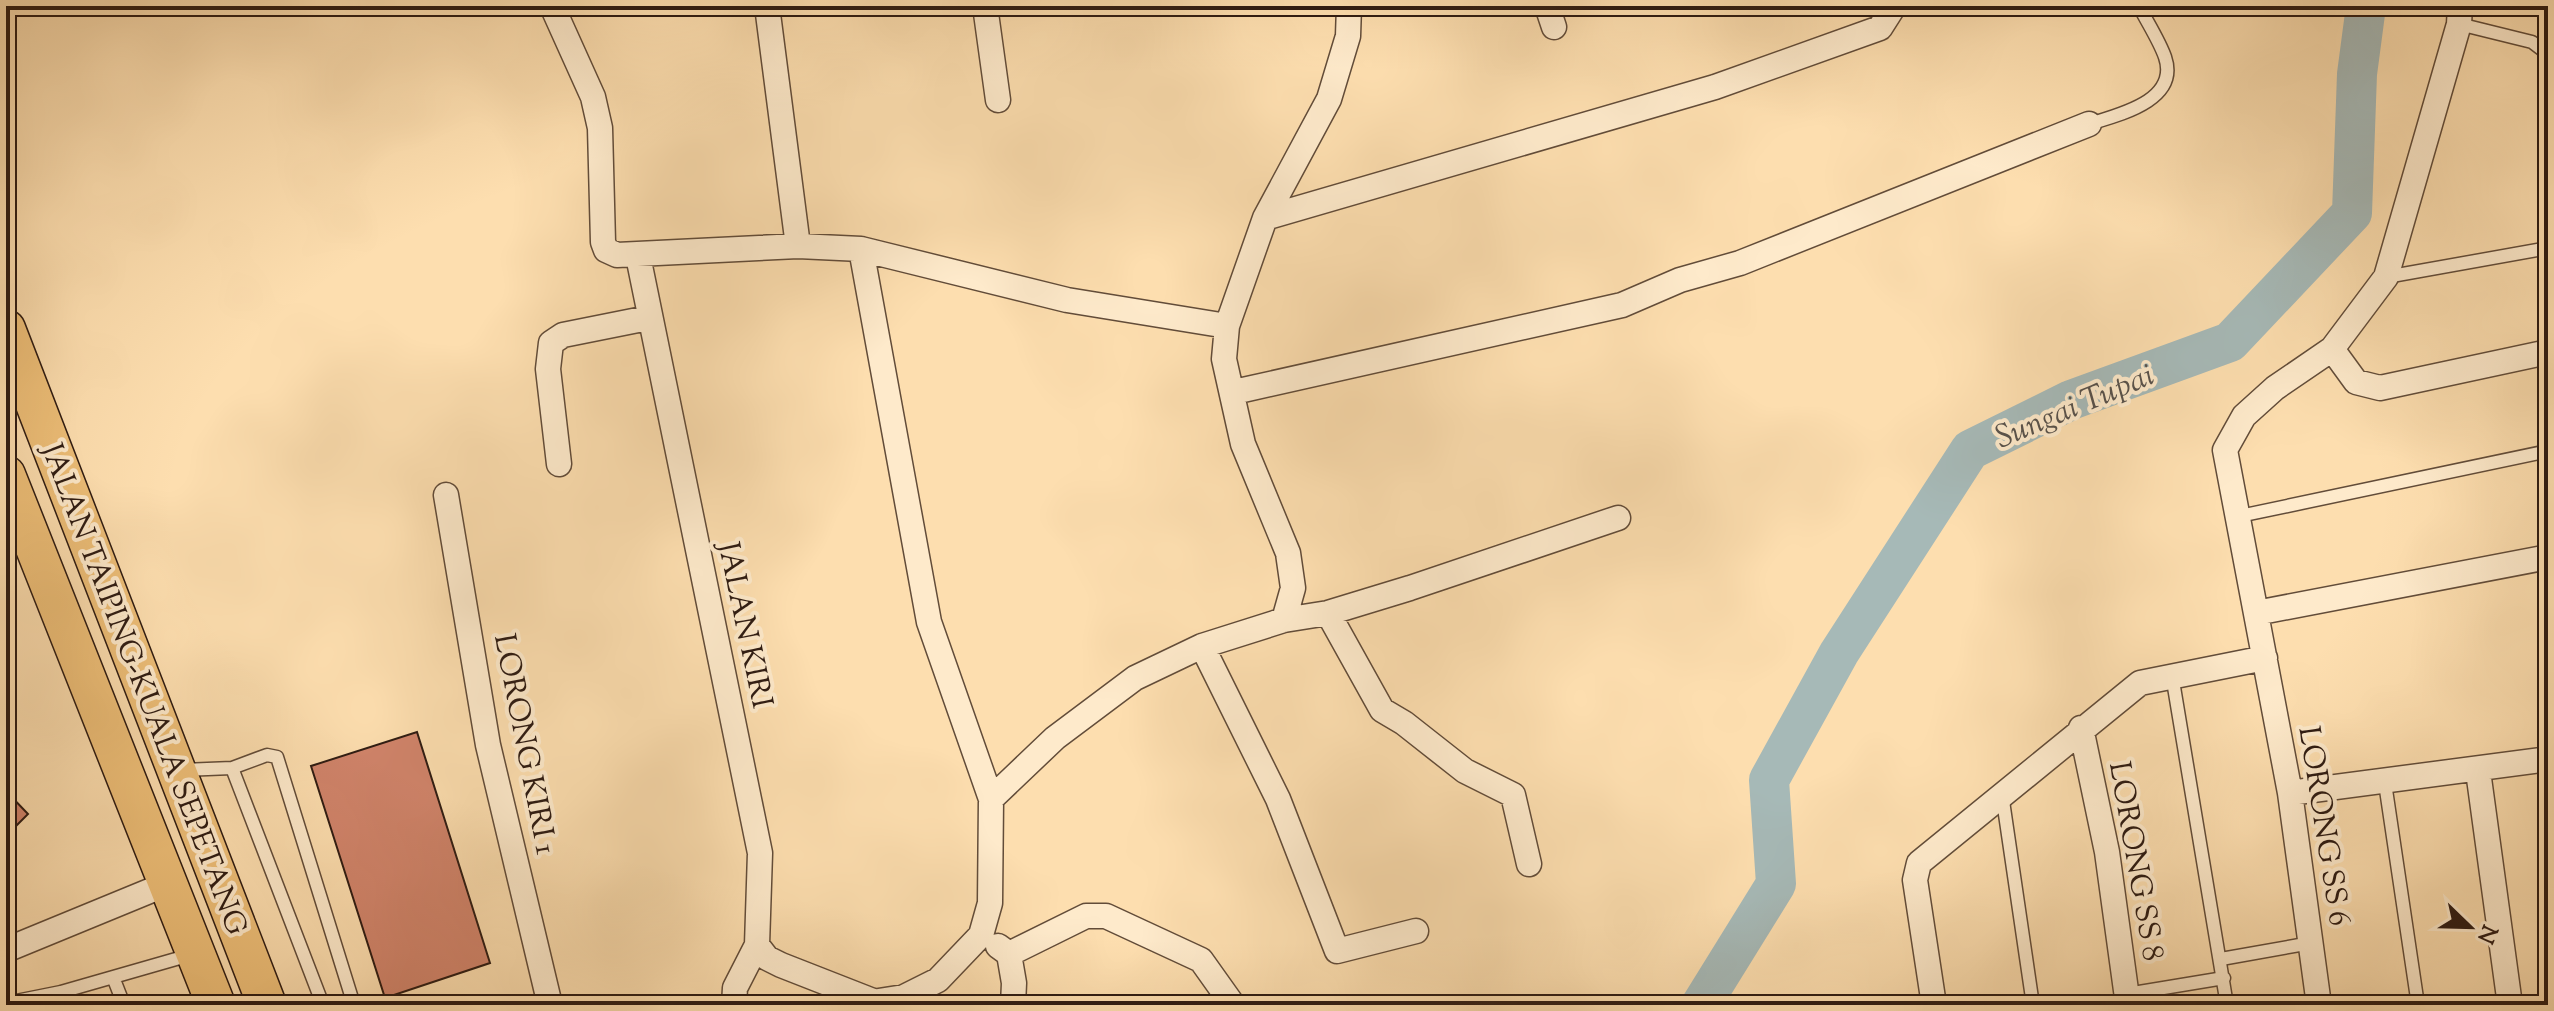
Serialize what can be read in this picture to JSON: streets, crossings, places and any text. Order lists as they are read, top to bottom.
{
  "streets": {
    "main road": ["JALAN TAIPING-KUALA SEPETANG"],
    "street": [
      "JALAN KIRI",
      "LORONG KIRI 1",
      "LORONG SS 6",
      "LORONG SS 8"
    ]
  },
  "water": ["Sungai Tupai"],
  "north": "bottom right"
}
